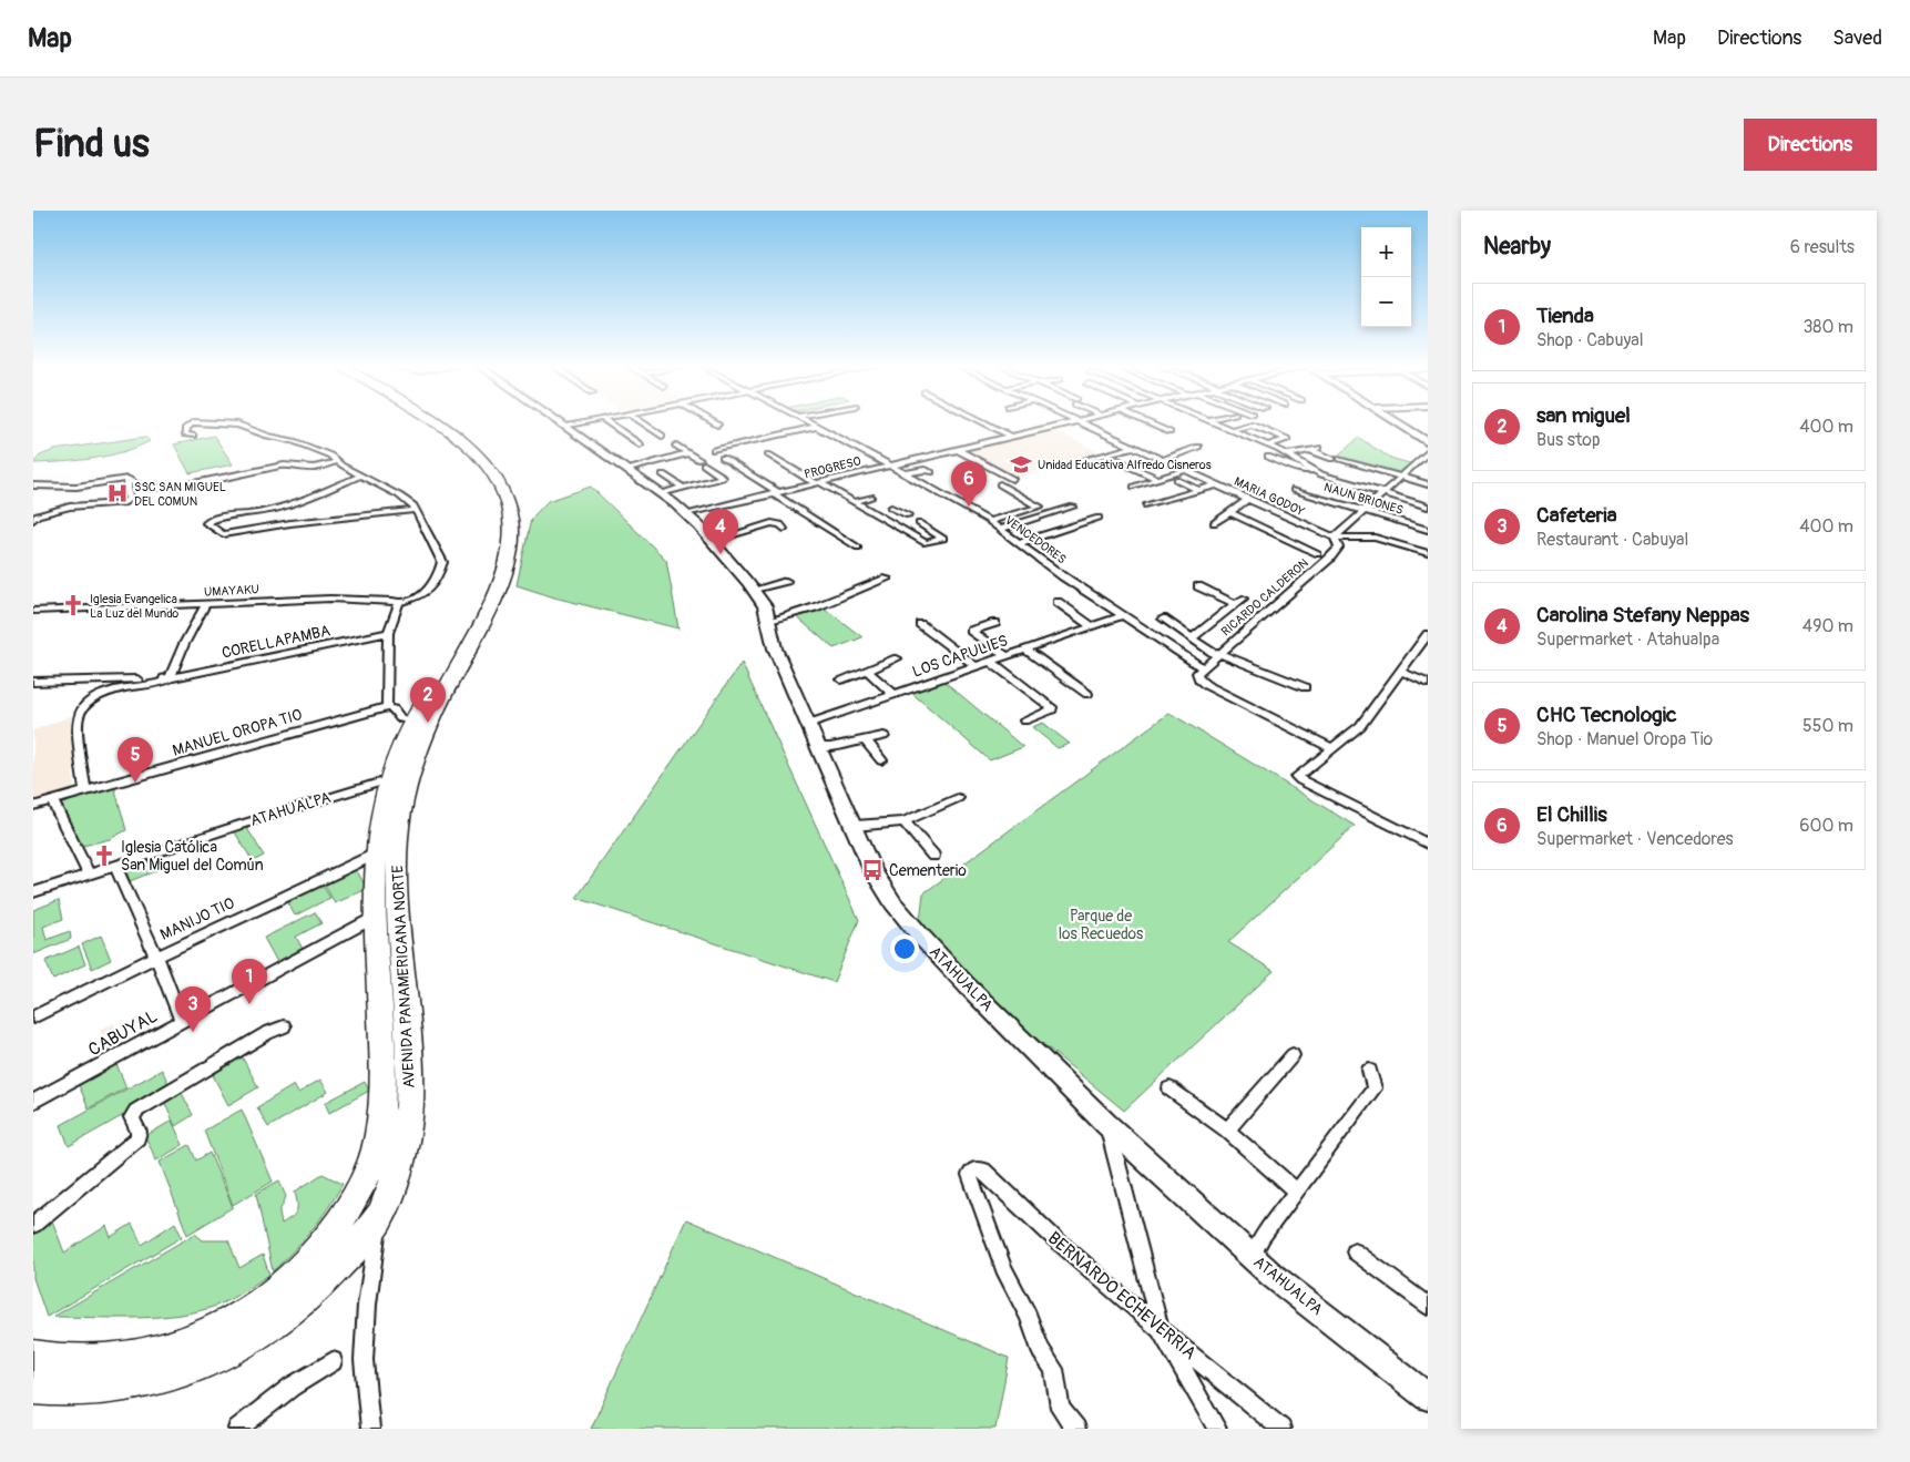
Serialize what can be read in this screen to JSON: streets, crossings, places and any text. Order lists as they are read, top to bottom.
{
  "streets": {
    "highway": ["AVENIDA PANAMERICANA NORTE"],
    "street": [
      "PROGRESO",
      "MARIA GODOY",
      "NAUN BRIONES",
      "VENCEDORES",
      "UMAYAKU",
      "RICARDO CALDERON",
      "CORELLAPAMBA",
      "LOS CAPULIES",
      "MANUEL OROPA TIO",
      "ATAHUALPA",
      "MANIJO TIO",
      "CABUYAL",
      "BERNARDO ECHEVERRIA"
    ]
  },
  "crossings": [
    ["PROGRESO", "VENCEDORES"],
    ["PROGRESO", "ATAHUALPA"],
    ["MARIA GODOY", "RICARDO CALDERON"],
    ["VENCEDORES", "RICARDO CALDERON"],
    ["VENCEDORES", "LOS CAPULIES"],
    ["LOS CAPULIES", "ATAHUALPA"],
    ["ATAHUALPA", "AVENIDA PANAMERICANA NORTE"],
    ["MANIJO TIO", "AVENIDA PANAMERICANA NORTE"],
    ["AVENIDA PANAMERICANA NORTE", "CABUYAL"]
  ],
  "parks": ["Parque de los Recuedos"],
  "places": {
    "school or university": ["Unidad Educativa Alfredo Cisneros"],
    "hospital": ["SSC SAN MIGUEL DEL COMUN"],
    "church": ["Iglesia Evangelica La Luz del Mundo", "Iglesia Católica San Miguel del Común"],
    "bus stop": ["Cementerio"]
  },
  "page": {
    "header": "Map",
    "nav": ["Map", "Directions", "Saved"],
    "buttons": "Directions",
    "title": "Find us",
    "heading": ["Nearby", "6 results"],
    "map_buttons": ["+", "−"],
    "list": [
      {
        "mark": "1",
        "name": "Tienda",
        "note": "Shop · Cabuyal",
        "value": "380 m"
      },
      {
        "mark": "2",
        "name": "san miguel",
        "note": "Bus stop",
        "value": "400 m"
      },
      {
        "mark": "3",
        "name": "Cafeteria",
        "note": "Restaurant · Cabuyal",
        "value": "400 m"
      },
      {
        "mark": "4",
        "name": "Carolina Stefany Neppas",
        "note": "Supermarket · Atahualpa",
        "value": "490 m"
      },
      {
        "mark": "5",
        "name": "CHC Tecnologic",
        "note": "Shop · Manuel Oropa Tio",
        "value": "550 m"
      },
      {
        "mark": "6",
        "name": "El Chillis",
        "note": "Supermarket · Vencedores",
        "value": "600 m"
      }
    ],
    "pins": [
      "6",
      "4",
      "2",
      "5",
      "1",
      "3"
    ]
  }
}
